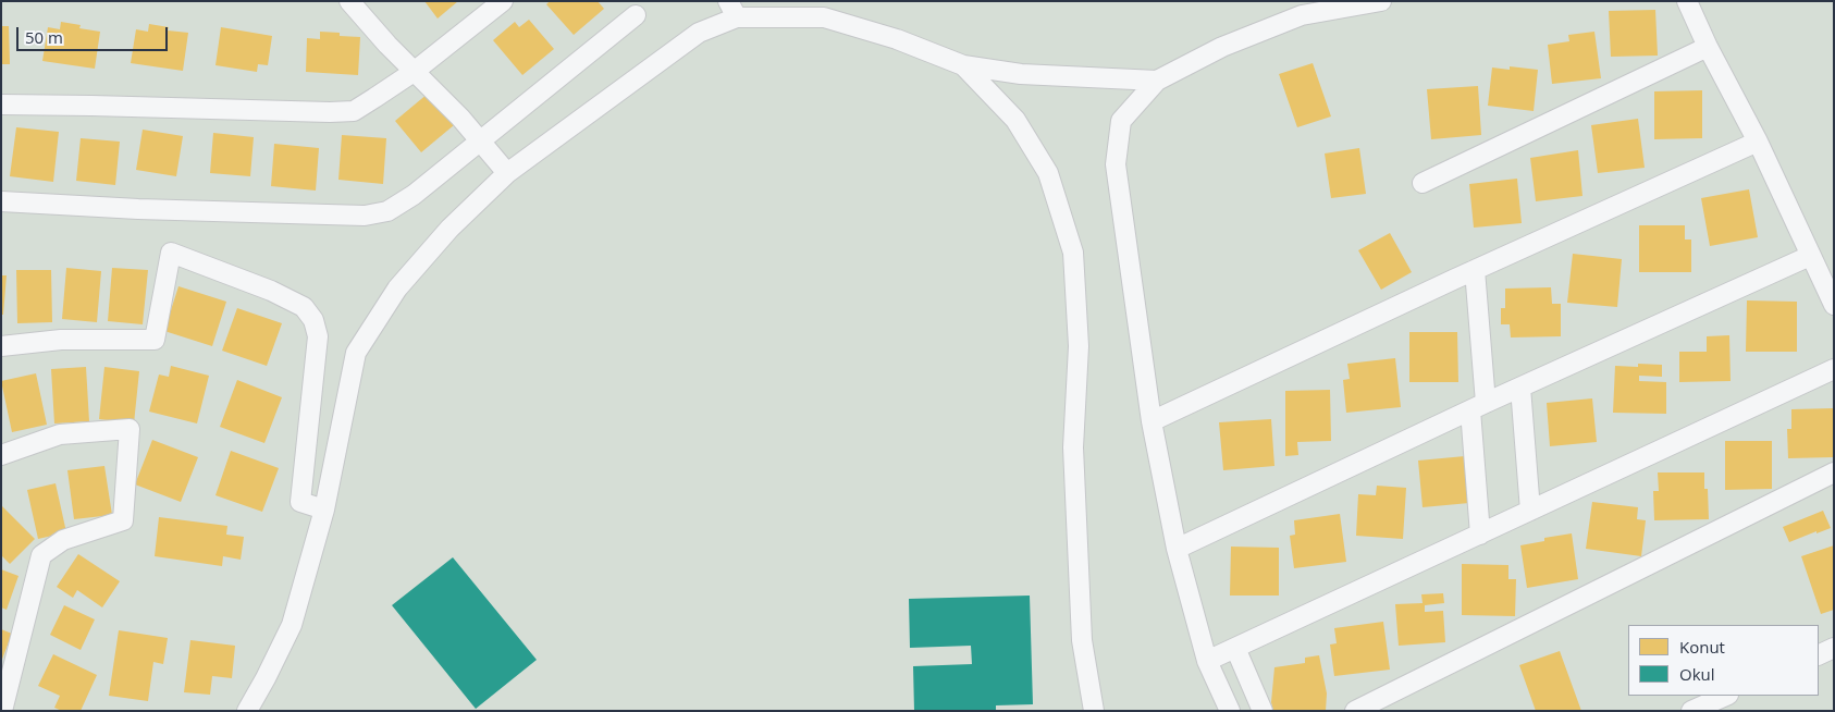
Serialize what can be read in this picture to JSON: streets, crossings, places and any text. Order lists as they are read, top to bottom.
{
  "legend": ["Konut", "Okul"],
  "scale_bar": "50 m"
}
